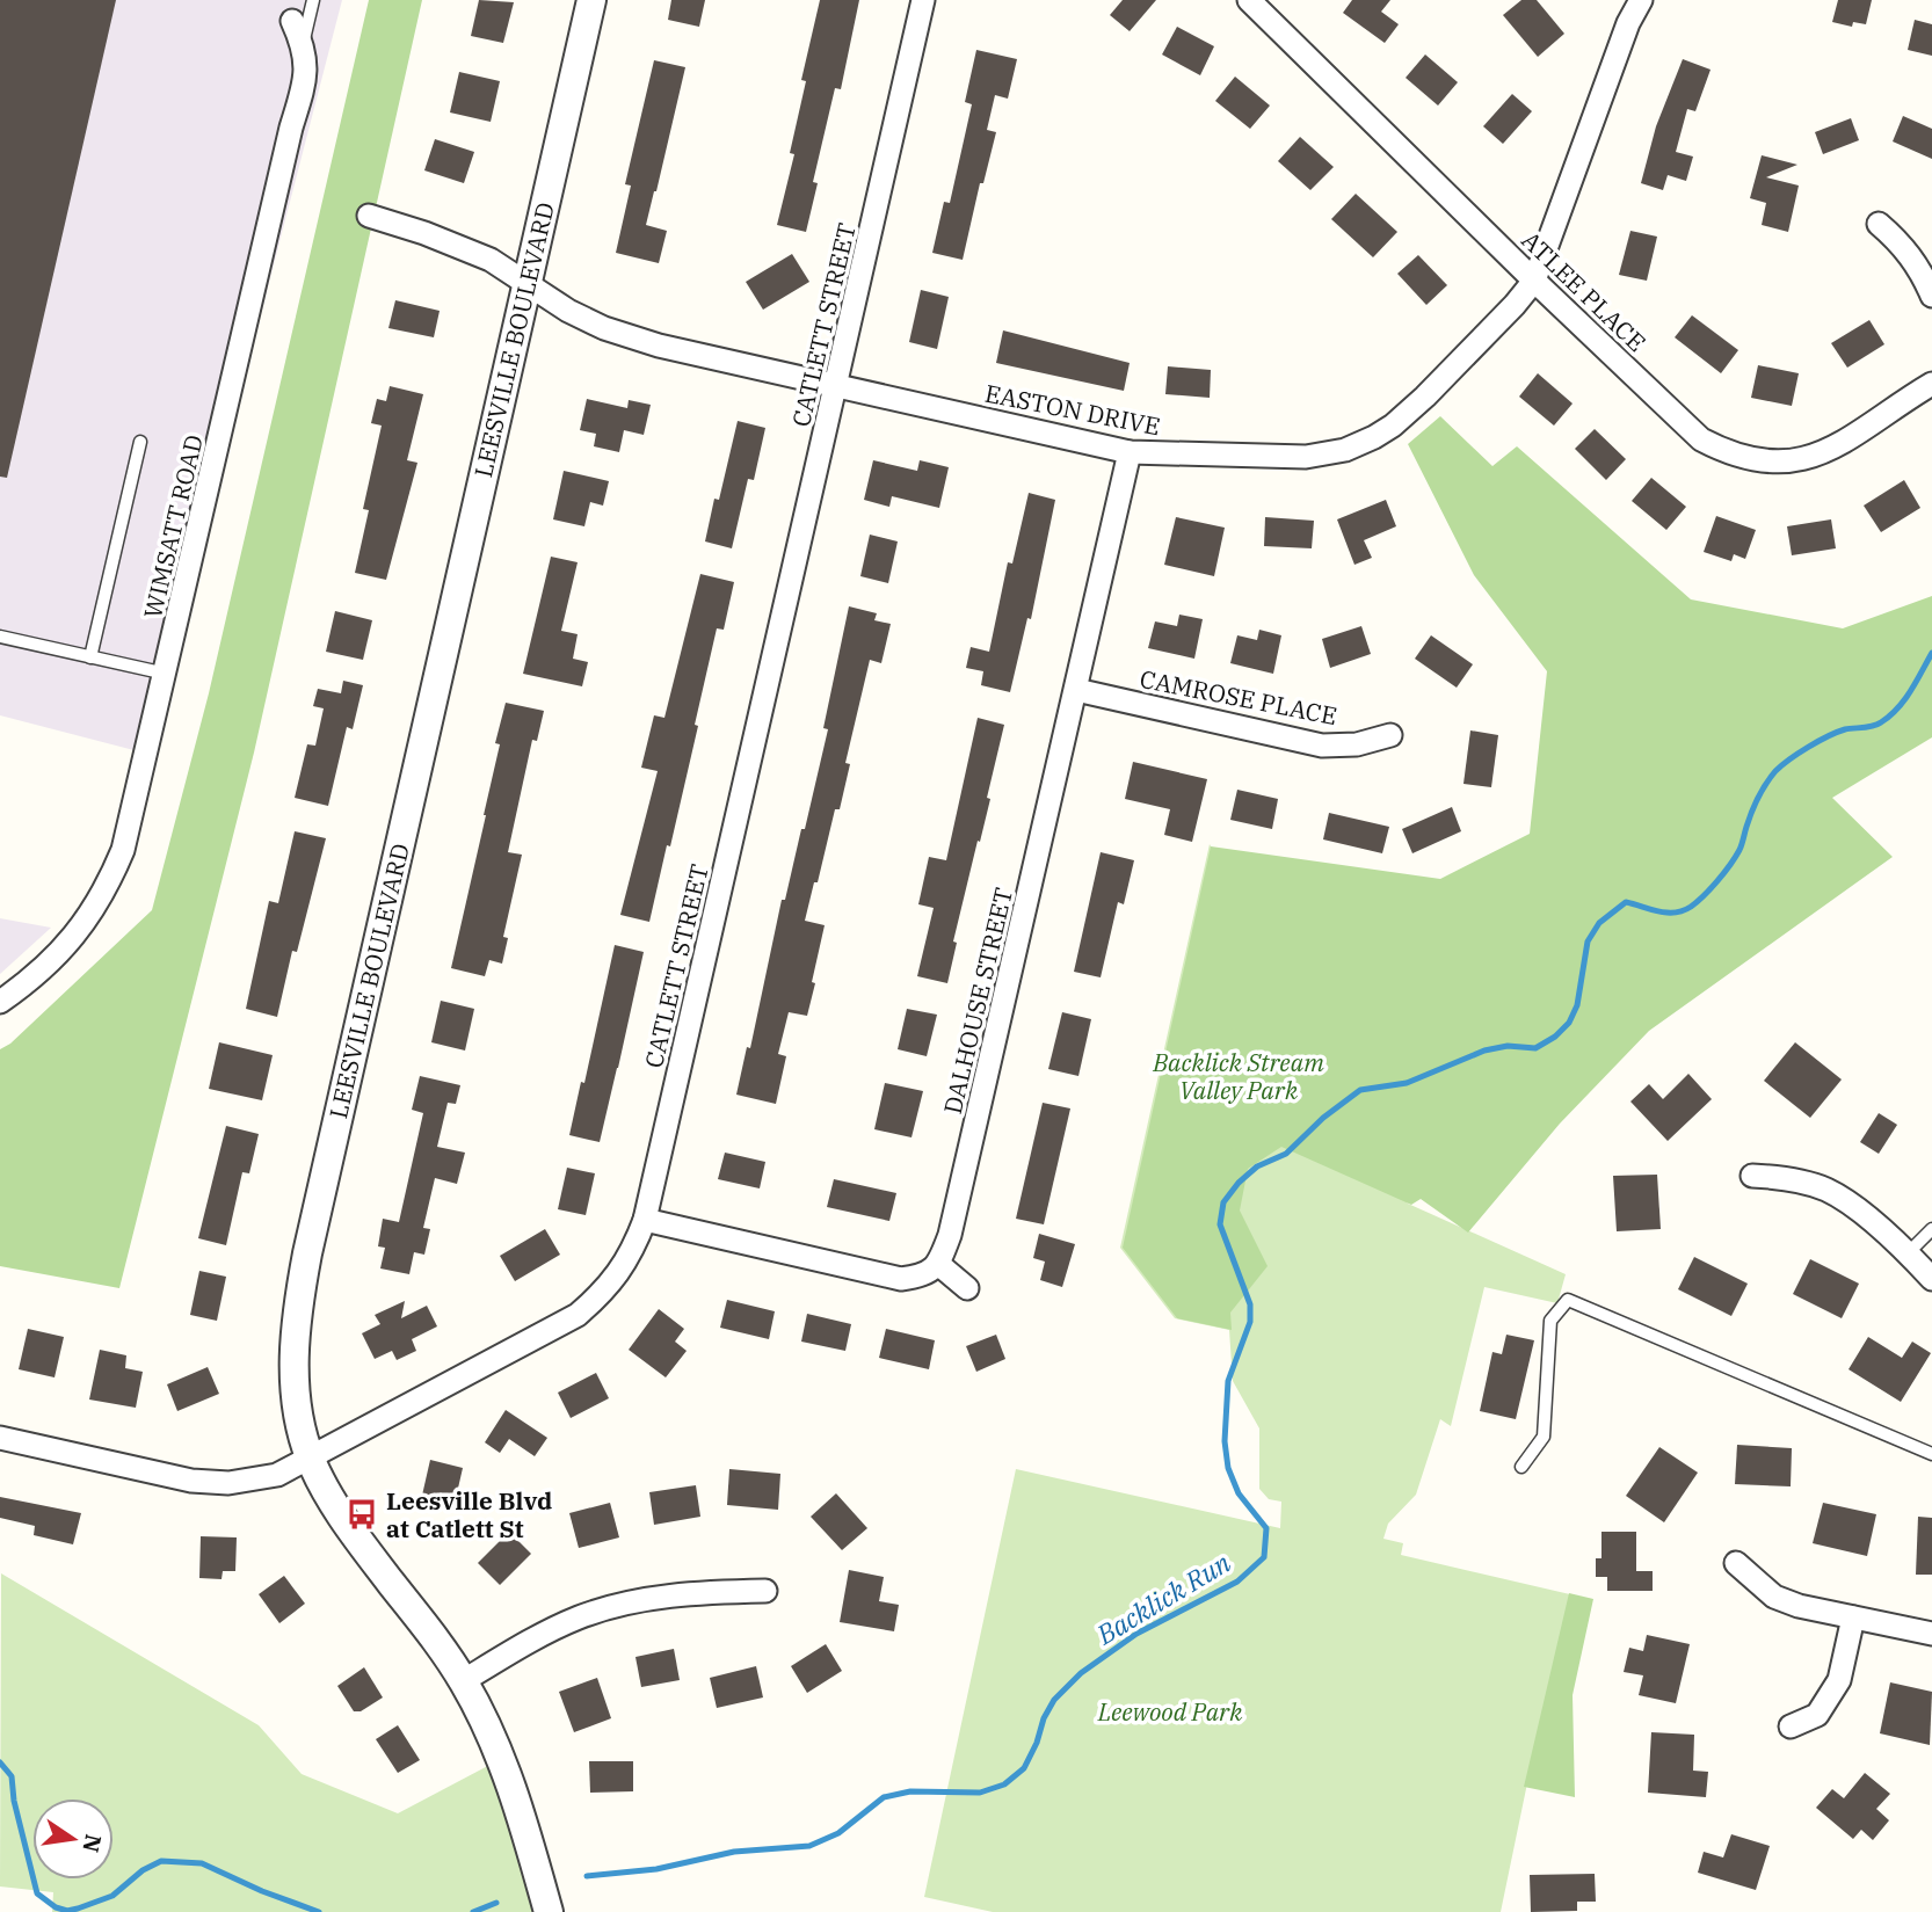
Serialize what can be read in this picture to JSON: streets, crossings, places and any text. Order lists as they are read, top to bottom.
{
  "streets": {
    "street": [
      "ATLEE PLACE",
      "CATLETT STREET",
      "LEESVILLE BOULEVARD",
      "EASTON DRIVE",
      "WIMSATT ROAD",
      "CAMROSE PLACE",
      "DALHOUSE STREET"
    ]
  },
  "crossings": [
    ["ATLEE PLACE", "EASTON DRIVE"],
    ["CATLETT STREET", "LEESVILLE BOULEVARD"],
    ["CATLETT STREET", "EASTON DRIVE"],
    ["LEESVILLE BOULEVARD", "EASTON DRIVE"],
    ["EASTON DRIVE", "DALHOUSE STREET"],
    ["CAMROSE PLACE", "DALHOUSE STREET"]
  ],
  "water": ["Backlick Run"],
  "parks": ["Backlick Stream Valley Park", "Leewood Park"],
  "places": {
    "bus stop": ["Leesville Blvd at Catlett St"]
  },
  "north": "right"
}
